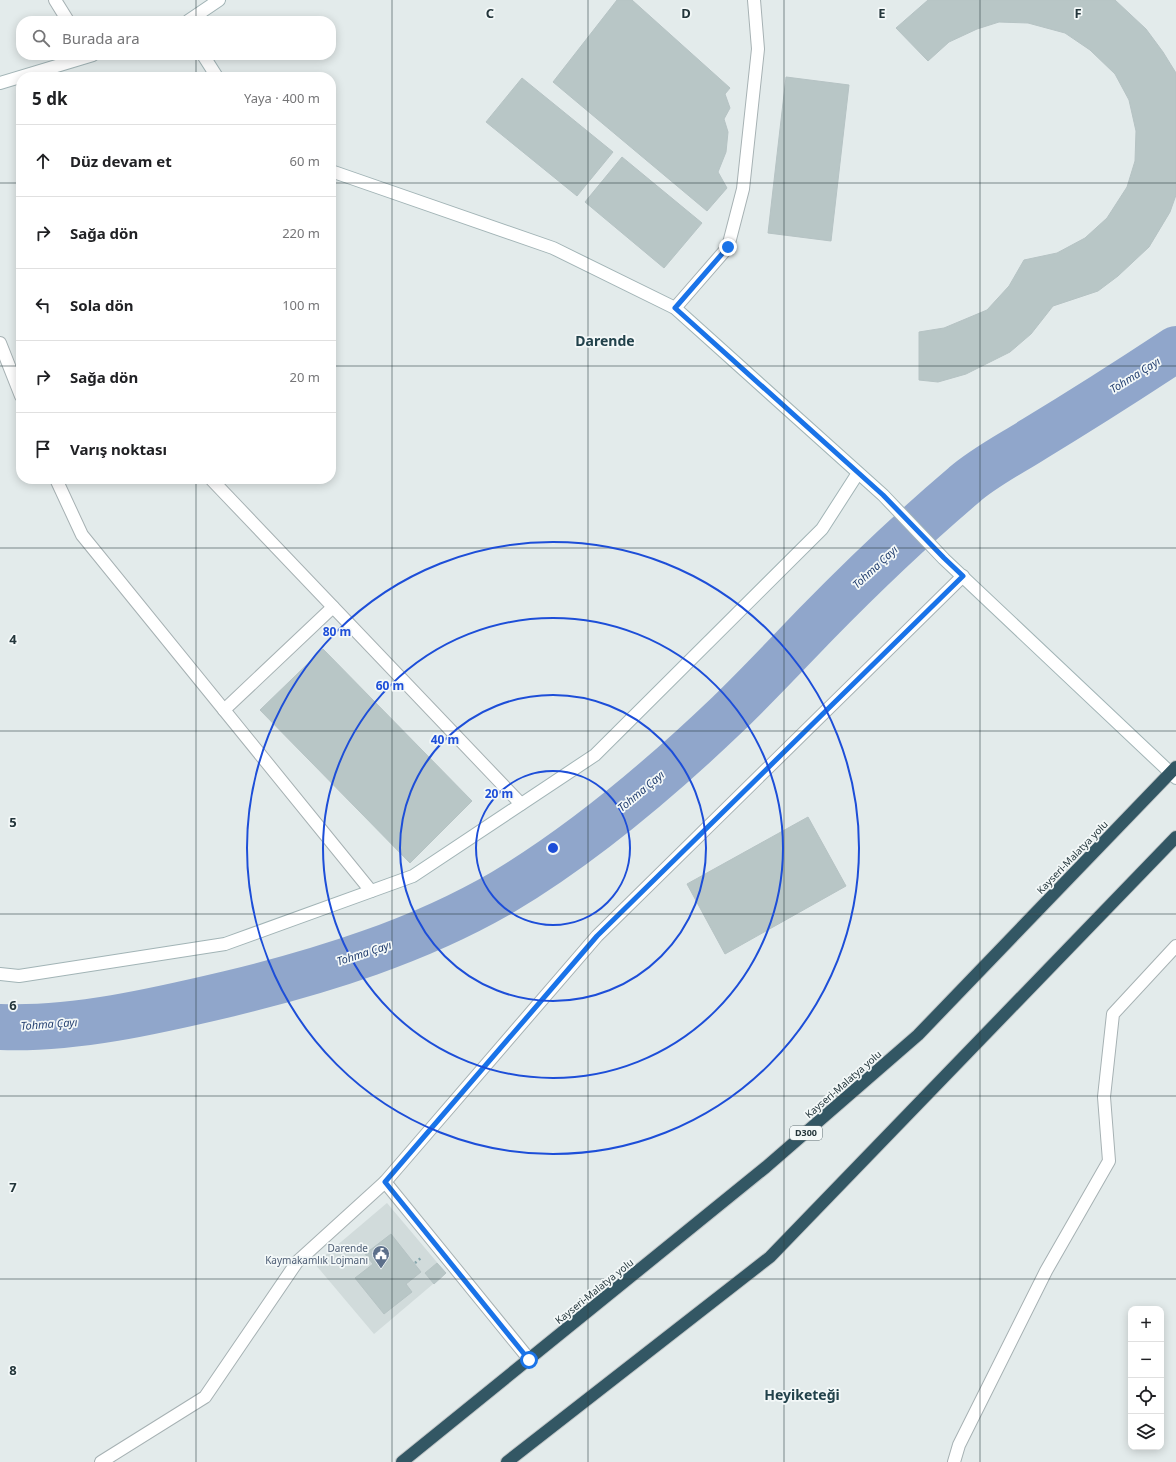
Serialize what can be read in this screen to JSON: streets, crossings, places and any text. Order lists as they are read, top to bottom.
{
  "streets": {
    "highway": ["Kayseri-Malatya yolu", "D300"]
  },
  "districts": ["Darende", "Heyiketeği"],
  "water": ["Tohma Çayı"],
  "places": {
    "public building": ["Darende Kaymakamlık Lojmanı"]
  },
  "page": {
    "search": "Burada ara",
    "heading": ["5 dk", "Yaya · 400 m"],
    "list": [
      ["Düz devam et", "60 m"],
      ["Sağa dön", "220 m"],
      ["Sola dön", "100 m"],
      ["Sağa dön", "20 m"],
      "Varış noktası"
    ],
    "map_buttons": ["+", "−"]
  },
  "grid": {
    "columns": [
      "C",
      "D",
      "E",
      "F"
    ],
    "rows": [
      "4",
      "5",
      "6",
      "7",
      "8"
    ]
  },
  "rings": [
    "80 m",
    "60 m",
    "40 m",
    "20 m"
  ]
}
